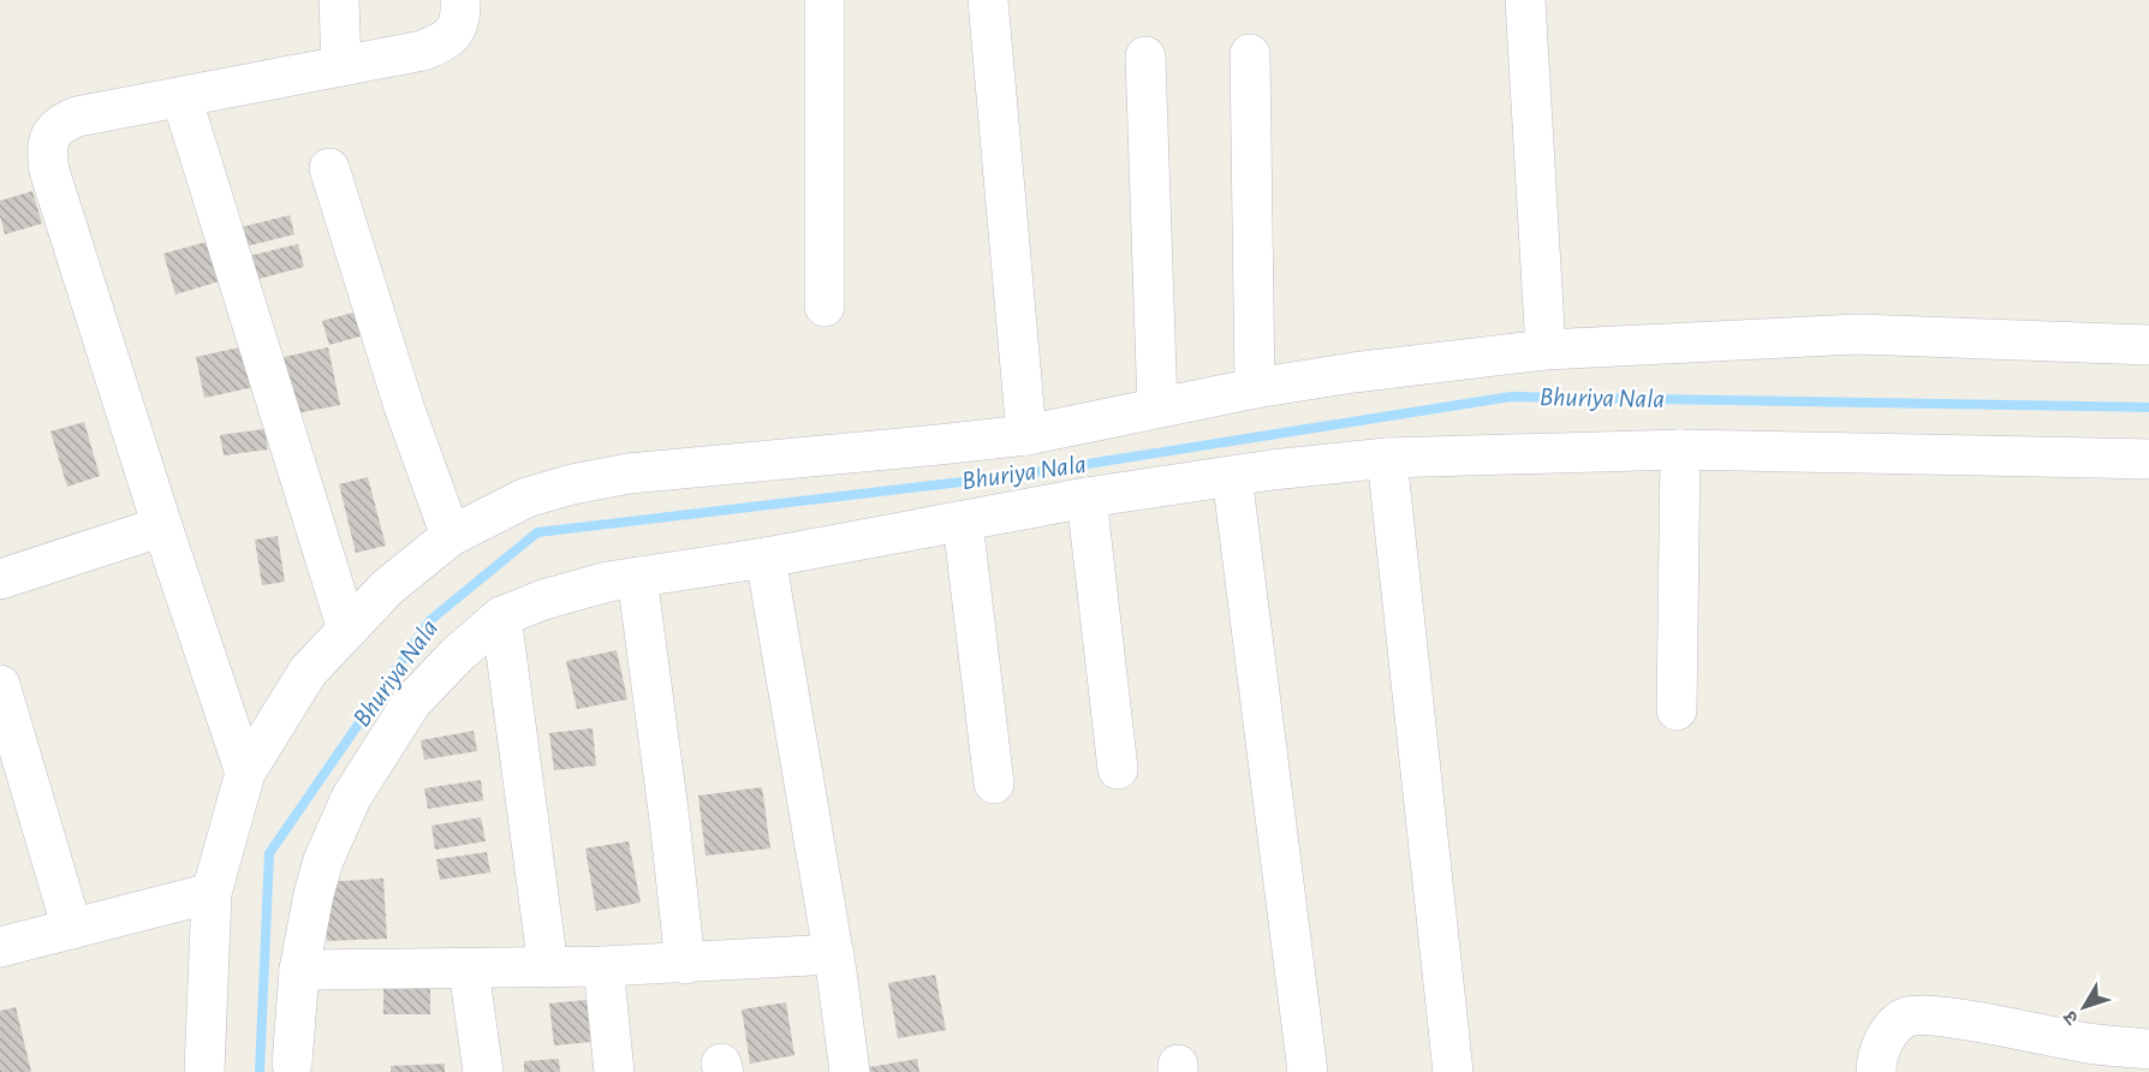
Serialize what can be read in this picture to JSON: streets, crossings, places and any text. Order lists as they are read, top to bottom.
{
  "water": ["Bhuriya Nala"],
  "north": "bottom left"
}
